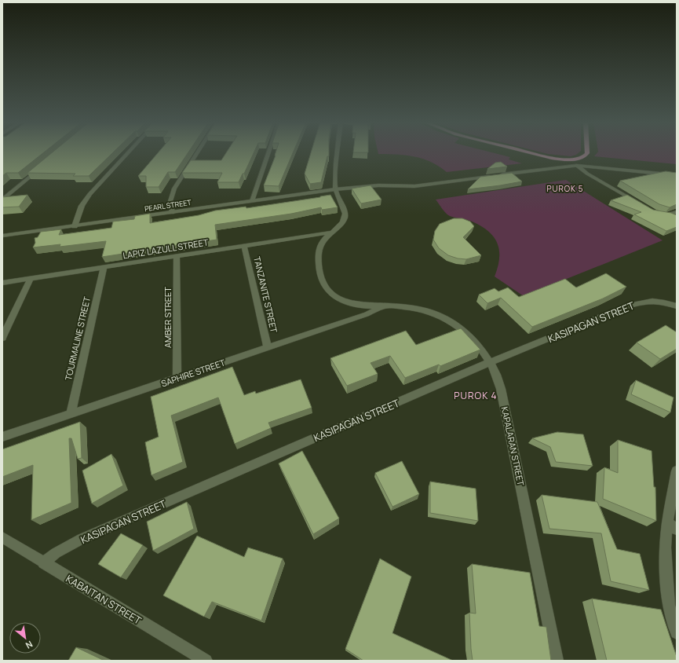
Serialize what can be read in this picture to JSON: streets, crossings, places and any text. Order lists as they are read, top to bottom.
{
  "streets": {
    "street": [
      "PEARL STREET",
      "LAPIZ LAZULL STREET",
      "TANZANITE STREET",
      "AMBER STREET",
      "KASIPAGAN STREET",
      "TOURMALINE STREET",
      "SAPHIRE STREET",
      "KAPALARAN STREET",
      "KABAITAN STREET"
    ]
  },
  "crossings": [
    ["PEARL STREET", "KAPALARAN STREET"],
    ["LAPIZ LAZULL STREET", "TANZANITE STREET"],
    ["LAPIZ LAZULL STREET", "AMBER STREET"],
    ["LAPIZ LAZULL STREET", "TOURMALINE STREET"],
    ["LAPIZ LAZULL STREET", "KAPALARAN STREET"],
    ["TANZANITE STREET", "SAPHIRE STREET"],
    ["AMBER STREET", "SAPHIRE STREET"],
    ["KASIPAGAN STREET", "KAPALARAN STREET"],
    ["KASIPAGAN STREET", "KABAITAN STREET"],
    ["TOURMALINE STREET", "SAPHIRE STREET"],
    ["SAPHIRE STREET", "KAPALARAN STREET"]
  ],
  "districts": ["PUROK 5", "PUROK 4"],
  "north": "bottom right"
}
